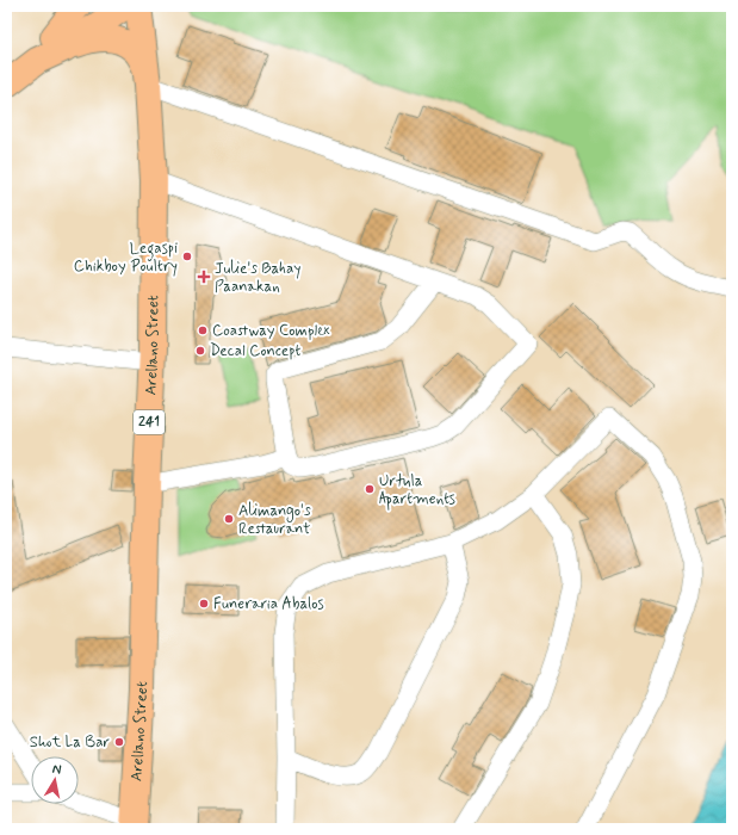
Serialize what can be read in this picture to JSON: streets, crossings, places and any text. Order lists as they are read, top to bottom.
{
  "streets": {
    "highway": ["Arellano Street", "241"]
  },
  "places": {
    "other": [
      "Legaspi Chikboy Poultry",
      "Coastway Complex",
      "Decal Concept",
      "Urtula Apartments",
      "Alimango's Restaurant",
      "Funeraria Abalos",
      "Shot La Bar"
    ],
    "health": ["Julie's Bahay Paanakan"]
  },
  "north": "top"
}
